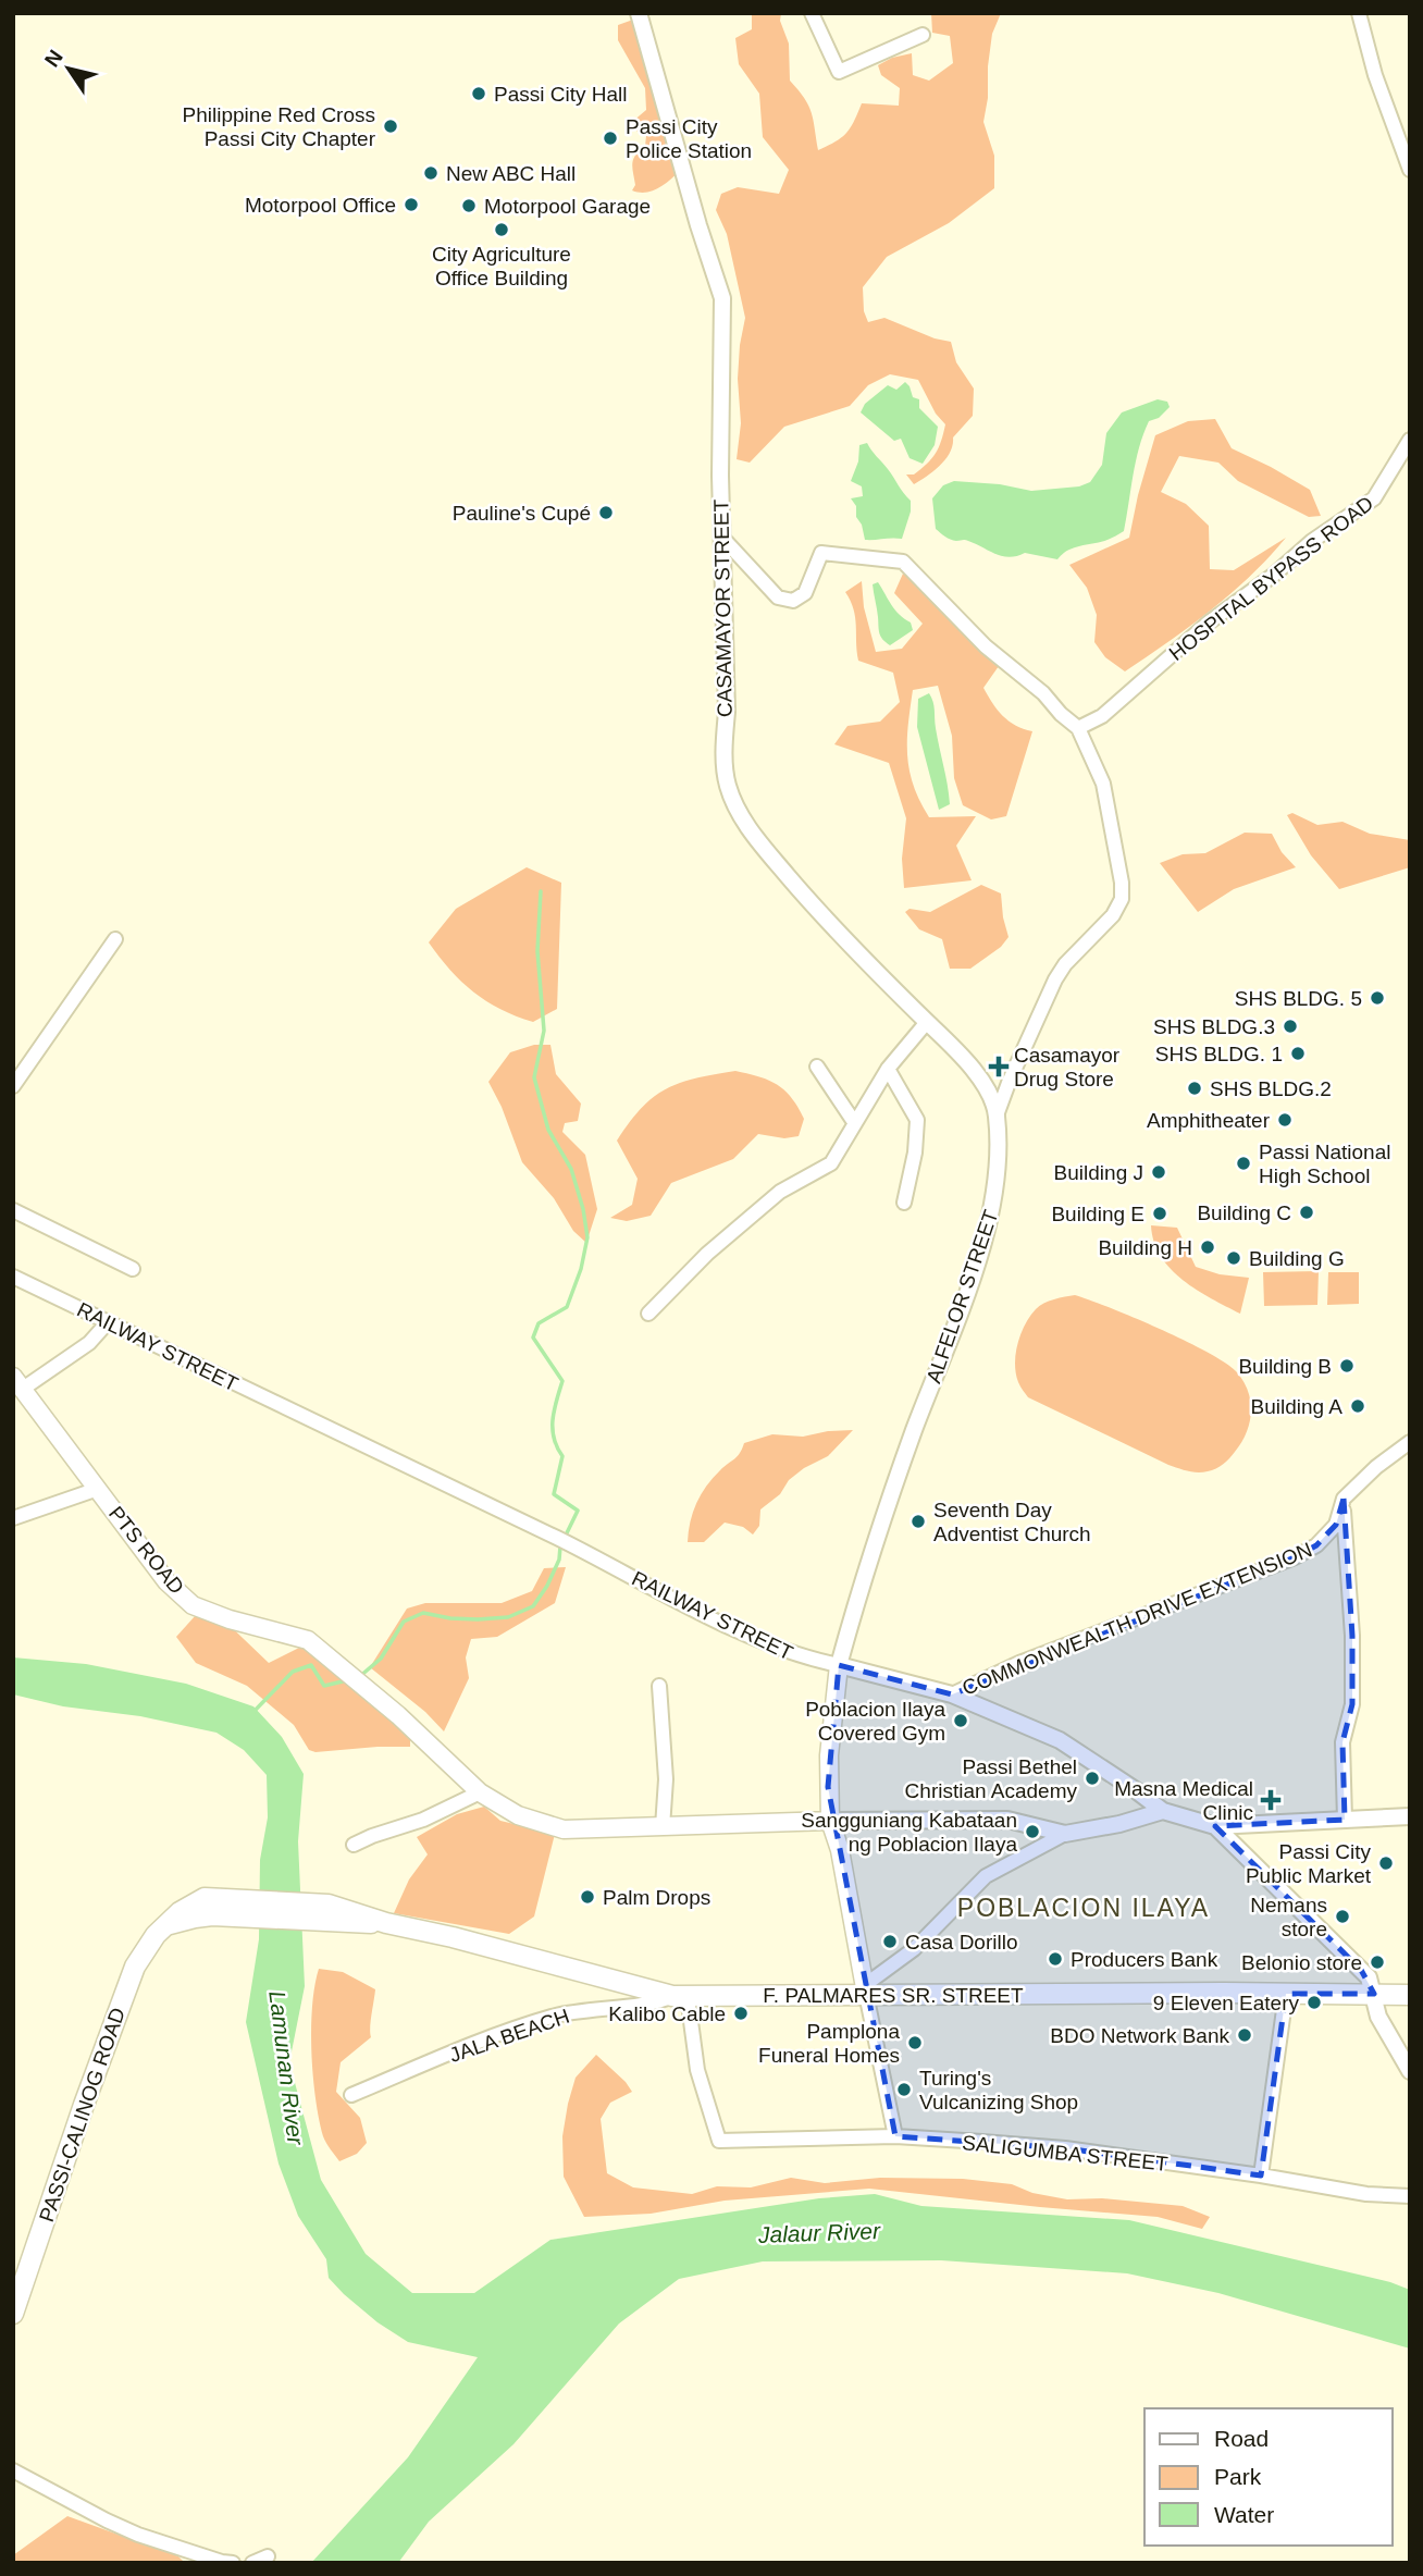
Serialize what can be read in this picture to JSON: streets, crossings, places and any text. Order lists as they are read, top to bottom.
{
  "streets": {
    "main road": ["PTS ROAD", "F. PALMARES SR. STREET", "PASSI-CALINOG ROAD"],
    "street": [
      "HOSPITAL BYPASS ROAD",
      "CASAMAYOR STREET",
      "ALFELOR STREET",
      "RAILWAY STREET",
      "COMMONWEALTH DRIVE EXTENSION",
      "JALA BEACH",
      "SALIGUMBA STREET"
    ]
  },
  "crossings": [
    ["HOSPITAL BYPASS ROAD", "ALFELOR STREET"],
    ["CASAMAYOR STREET", "ALFELOR STREET"],
    ["ALFELOR STREET", "RAILWAY STREET"],
    ["RAILWAY STREET", "COMMONWEALTH DRIVE EXTENSION"],
    ["RAILWAY STREET", "F. PALMARES SR. STREET"],
    ["F. PALMARES SR. STREET", "JALA BEACH"],
    ["F. PALMARES SR. STREET", "PASSI-CALINOG ROAD"],
    ["F. PALMARES SR. STREET", "SALIGUMBA STREET"],
    ["JALA BEACH", "SALIGUMBA STREET"]
  ],
  "districts": ["POBLACION ILAYA"],
  "water": ["Lamunan River", "Jalaur River"],
  "places": {
    "other": [
      "Passi City Hall",
      "Philippine Red Cross Passi City Chapter",
      "Passi City Police Station",
      "New ABC Hall",
      "Motorpool Office",
      "Motorpool Garage",
      "City Agriculture Office Building",
      "Pauline's Cupé",
      "SHS BLDG. 5",
      "SHS BLDG.3",
      "SHS BLDG. 1",
      "SHS BLDG.2",
      "Amphitheater",
      "Passi National High School",
      "Building J",
      "Building C",
      "Building E",
      "Building H",
      "Building G",
      "Building B",
      "Building A",
      "Seventh Day Adventist Church",
      "Poblacion Ilaya Covered Gym",
      "Passi Bethel Christian Academy",
      "Sangguniang Kabataan ng Poblacion Ilaya",
      "Passi City Public Market",
      "Palm Drops",
      "Nemans store",
      "Casa Dorillo",
      "Producers Bank",
      "Belonio store",
      "9 Eleven Eatery",
      "Kalibo Cable",
      "BDO Network Bank",
      "Pamplona Funeral Homes",
      "Turing's Vulcanizing Shop"
    ],
    "health": ["Casamayor Drug Store", "Masna Medical Clinic"]
  },
  "legend": ["Road", "Park", "Water"],
  "north": "top left"
}
